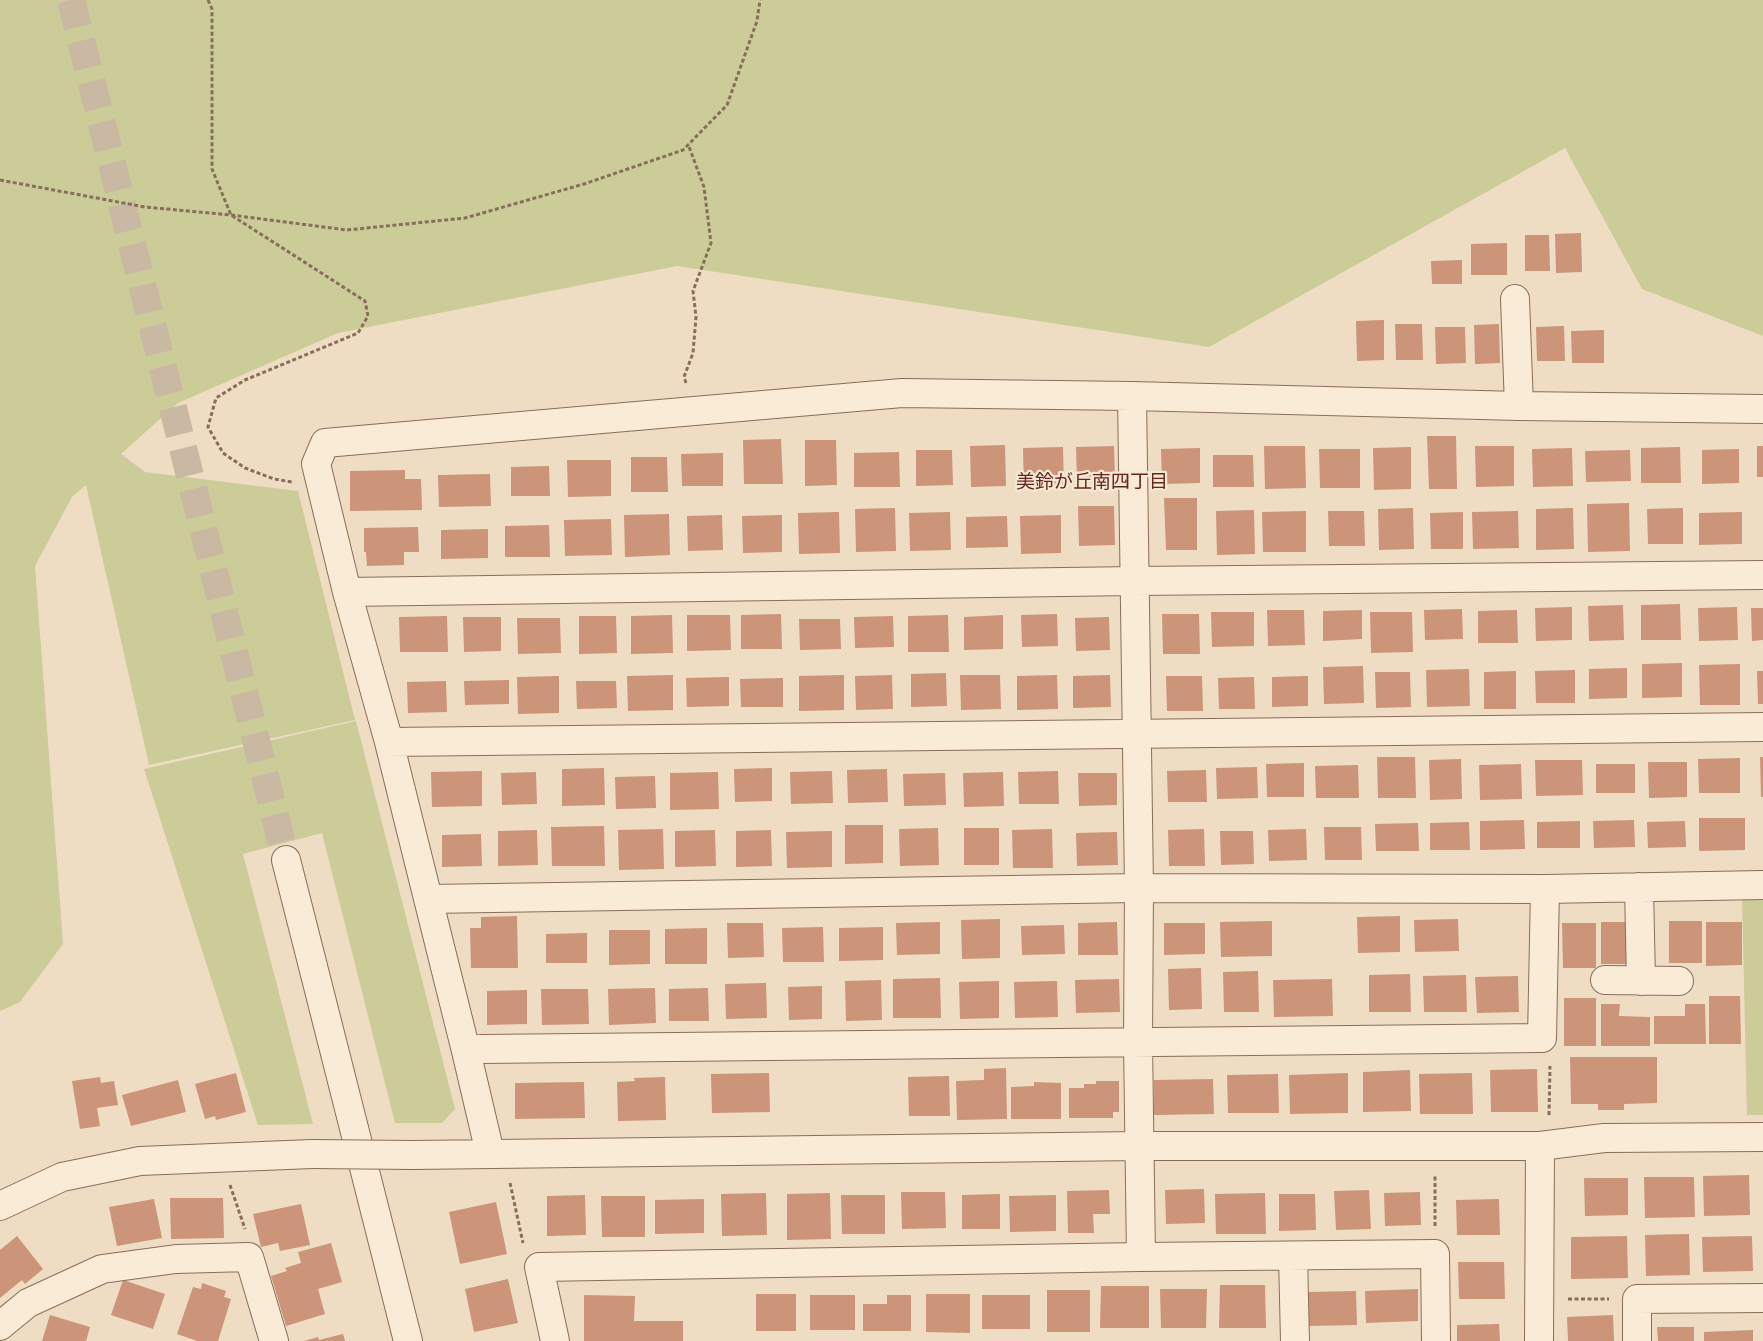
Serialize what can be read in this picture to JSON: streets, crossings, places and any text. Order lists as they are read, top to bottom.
{
  "districts": ["美鈴が丘南四丁目"]
}
